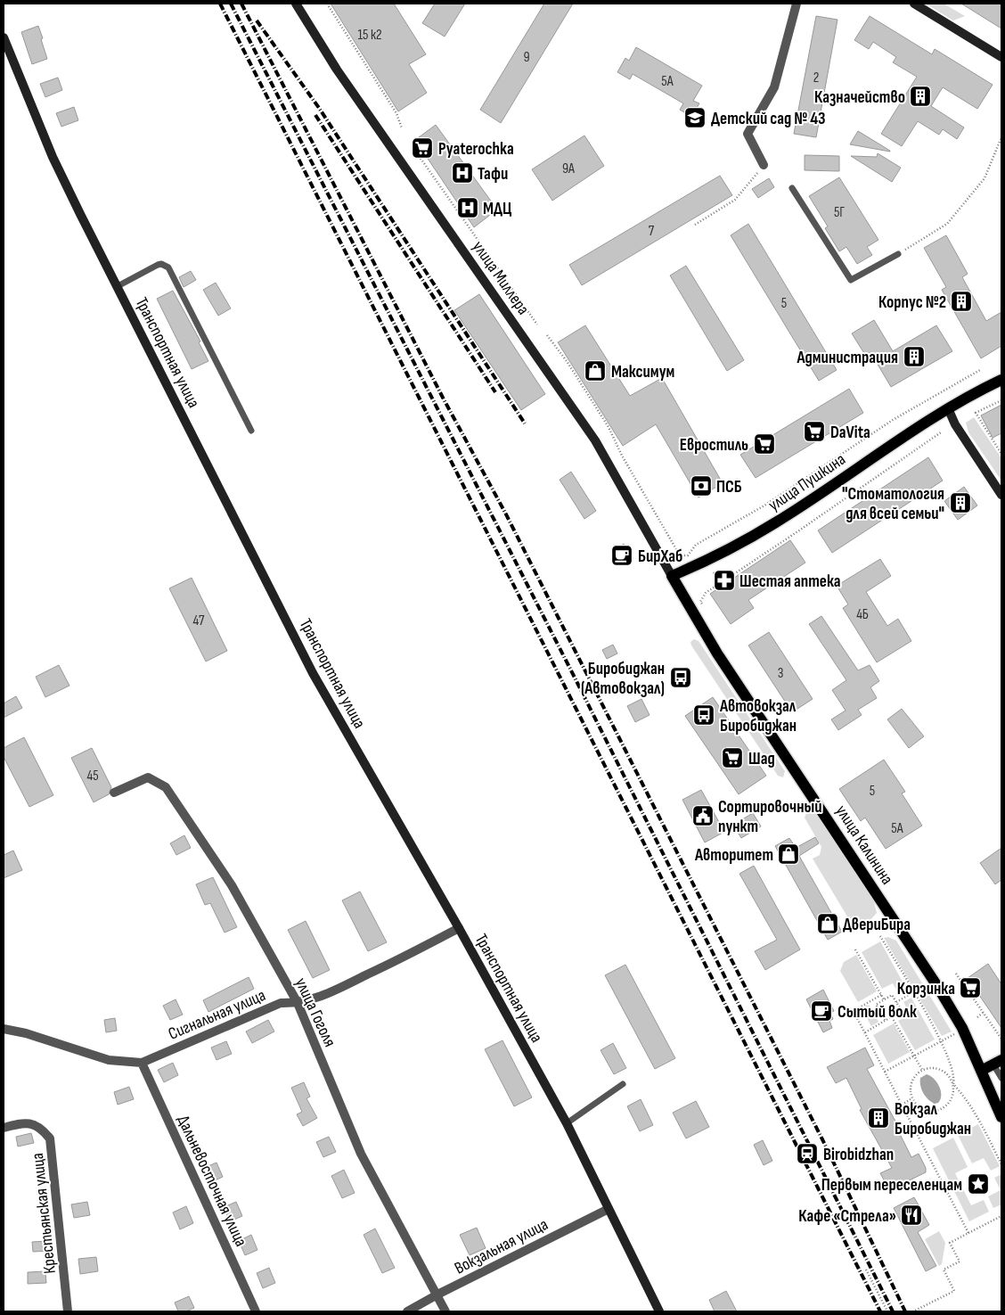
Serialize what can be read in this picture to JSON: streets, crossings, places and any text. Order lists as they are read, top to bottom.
{
  "streets": {
    "main road": [
      "улица Миллера",
      "Транспортная улица",
      "улица Пушкина",
      "улица Калинина"
    ],
    "street": [
      "улица Гоголя",
      "Сигнальная улица",
      "Дальневосточная улица",
      "Крестьянская улица",
      "Вокзальная улица"
    ]
  },
  "crossings": [
    ["улица Миллера", "улица Пушкина"],
    ["улица Миллера", "улица Калинина"],
    ["Транспортная улица", "Сигнальная улица"],
    ["Транспортная улица", "Вокзальная улица"],
    ["улица Пушкина", "улица Калинина"],
    ["улица Гоголя", "Сигнальная улица"],
    ["улица Гоголя", "Вокзальная улица"],
    ["Сигнальная улица", "Дальневосточная улица"]
  ],
  "places": {
    "building": [
      "Казначейство",
      "Корпус №2",
      "Администрация",
      "\"Стоматология для всей семьи\"",
      "Вокзал Биробиджан"
    ],
    "school or university": ["Детский сад № 43"],
    "supermarket": [
      "Pyaterochka",
      "DaVita",
      "Евростиль",
      "Шад",
      "Корзинка"
    ],
    "hospital": ["Тафи", "МДЦ"],
    "shop": ["Максимум", "Авторитет", "ДвериБира"],
    "bank": ["ПСБ"],
    "cafe": ["БирХаб", "Сытый волк"],
    "pharmacy": ["Шестая аптека"],
    "bus stop": ["Биробиджан (Автовокзал)", "Автовокзал Биробиджан"],
    "public building": ["Сортировочный пункт"],
    "station": ["Birobidzhan"],
    "place": ["Первым переселенцам"],
    "restaurant": ["Кафе «Стрела»"]
  },
  "house_numbers": [
    "15 к2",
    "9",
    "2",
    "5А",
    "9А",
    "5Г",
    "7",
    "5",
    "4Б",
    "47",
    "3",
    "45",
    "5",
    "5А"
  ]
}
